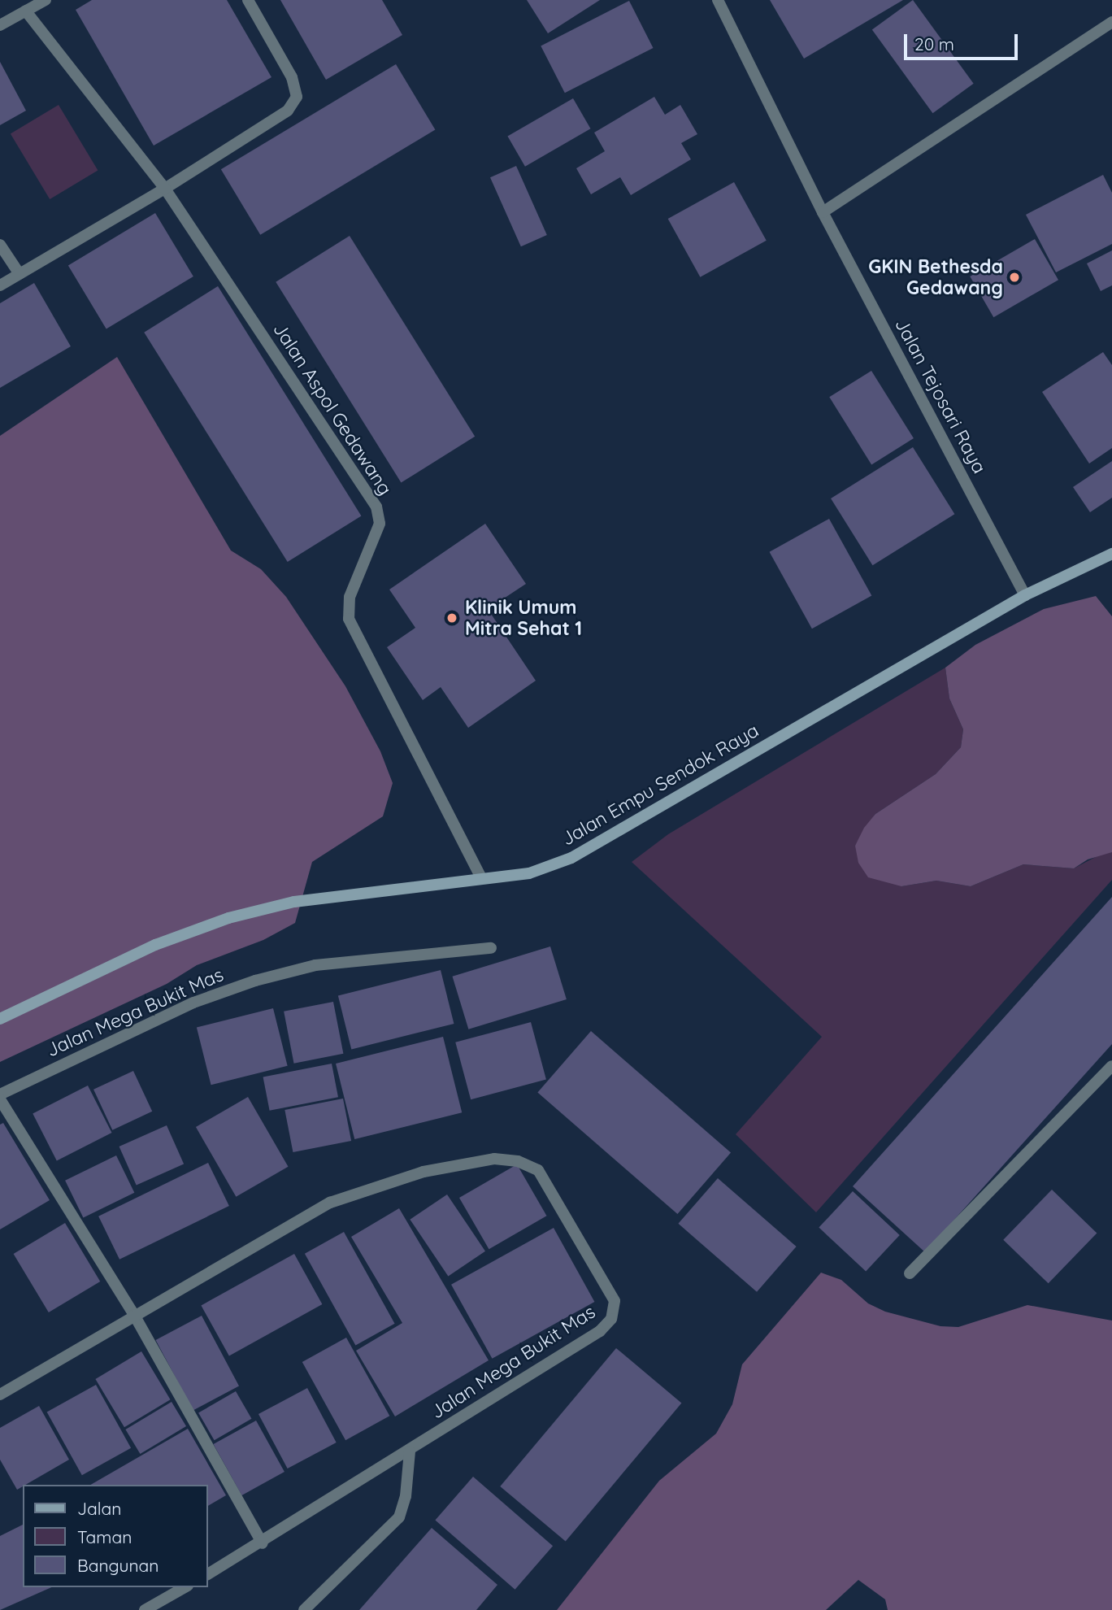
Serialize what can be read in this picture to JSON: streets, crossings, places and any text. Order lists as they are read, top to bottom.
{
  "streets": {
    "street": [
      "Jalan Tejosari Raya",
      "Jalan Aspol Gedawang",
      "Jalan Empu Sendok Raya",
      "Jalan Mega Bukit Mas"
    ]
  },
  "crossings": [
    ["Jalan Tejosari Raya", "Jalan Empu Sendok Raya"],
    ["Jalan Aspol Gedawang", "Jalan Empu Sendok Raya"]
  ],
  "places": ["GKIN Bethesda Gedawang", "Klinik Umum Mitra Sehat 1"],
  "legend": ["Jalan", "Taman", "Bangunan"],
  "scale_bar": "20 m"
}
